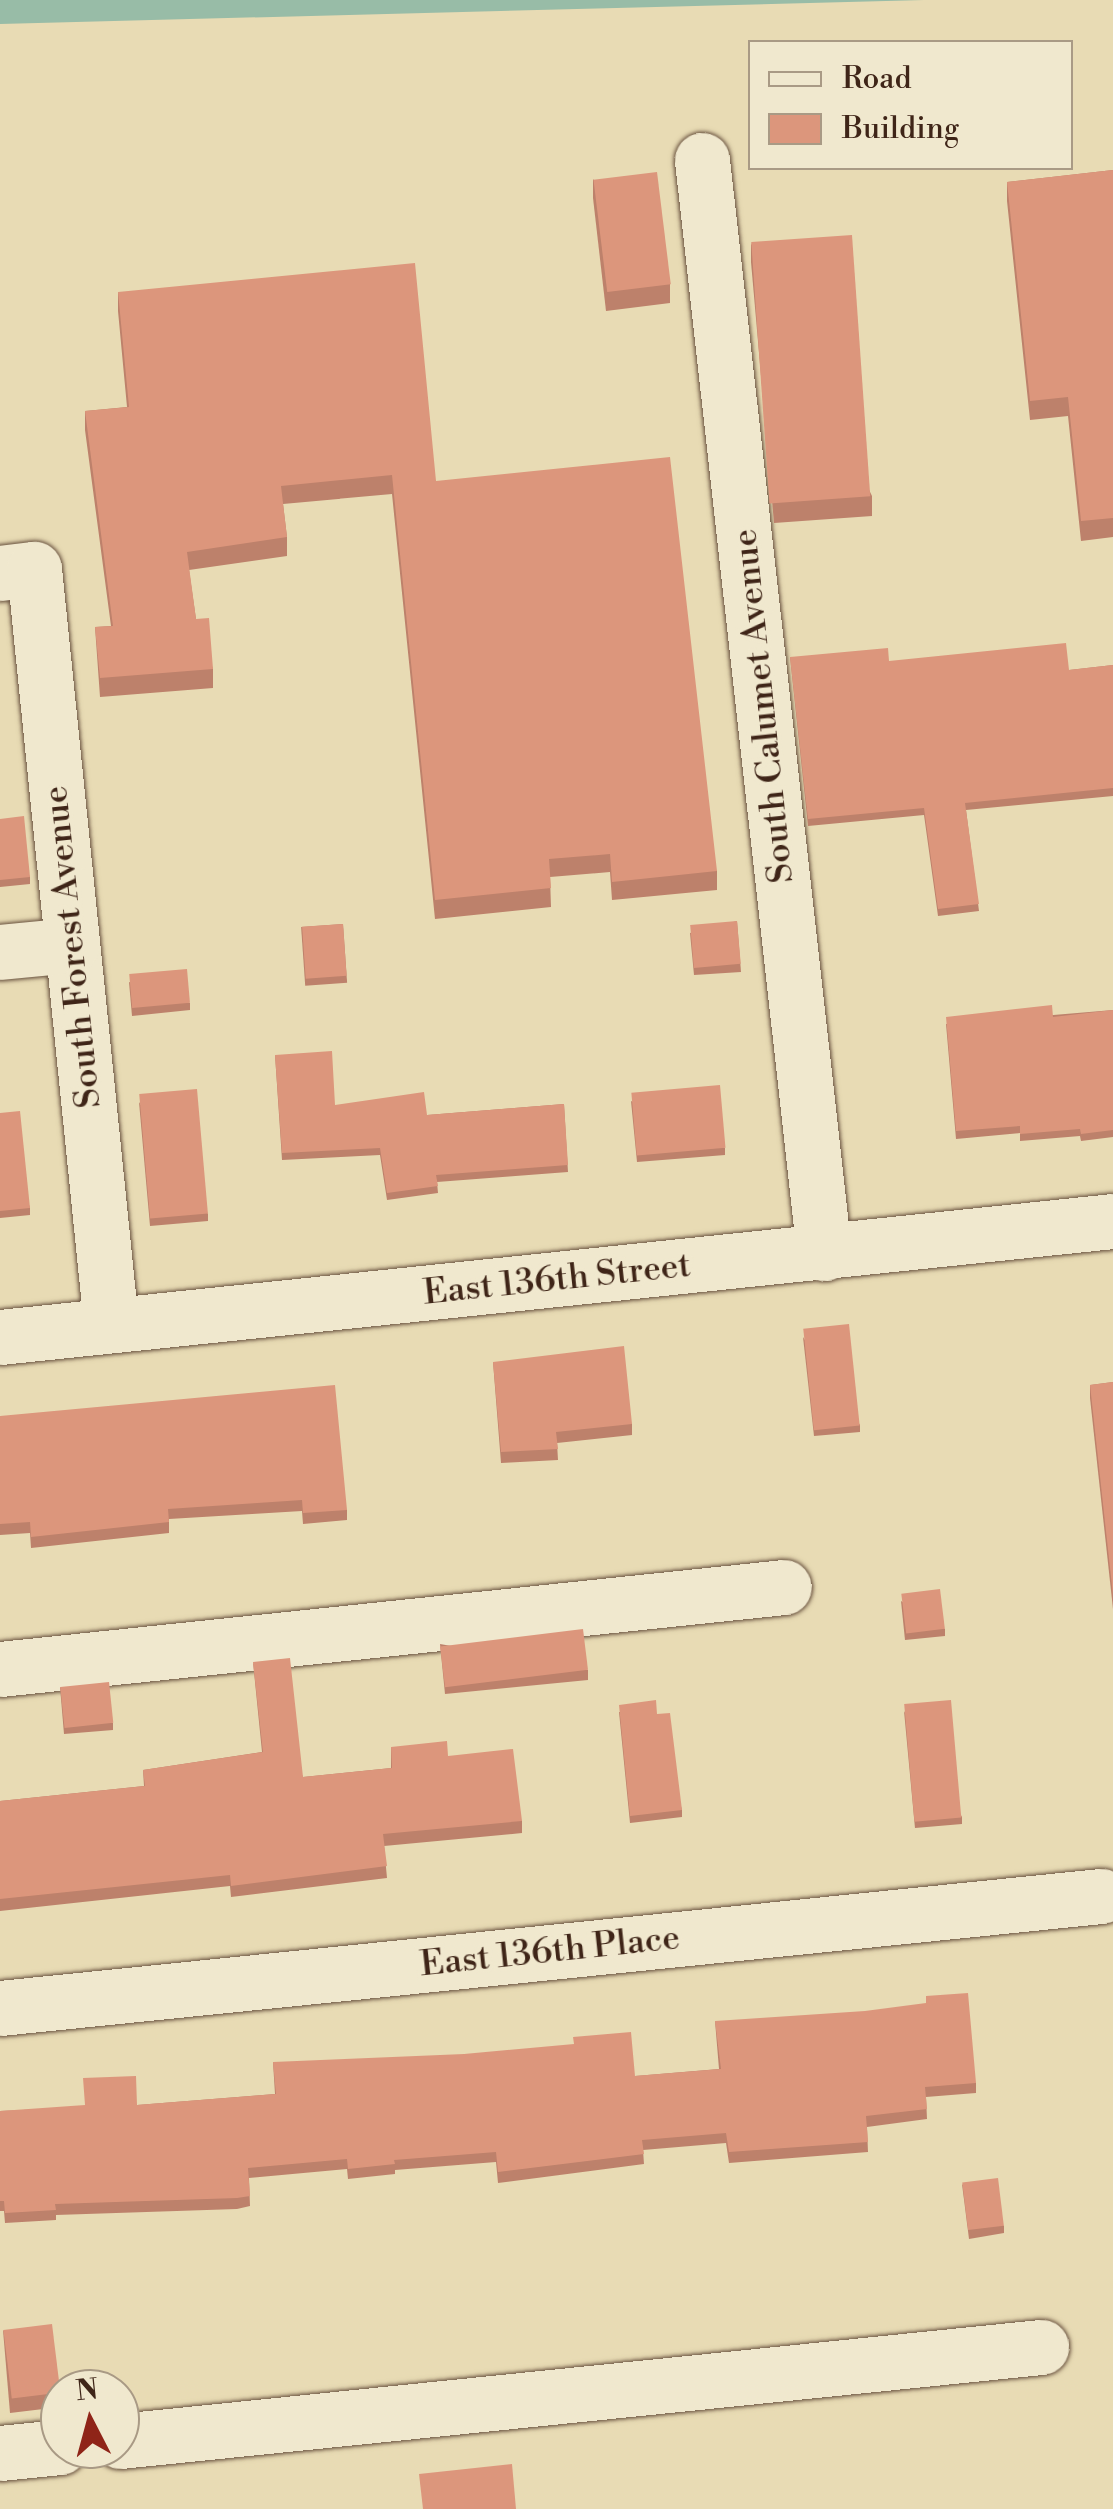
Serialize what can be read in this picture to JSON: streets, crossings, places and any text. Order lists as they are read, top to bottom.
{
  "streets": {
    "street": [
      "South Calumet Avenue",
      "South Forest Avenue",
      "East 136th Street",
      "East 136th Place"
    ]
  },
  "crossings": [
    ["South Calumet Avenue", "East 136th Street"],
    ["South Forest Avenue", "East 136th Street"]
  ],
  "legend": ["Road", "Building"],
  "north": "top"
}
